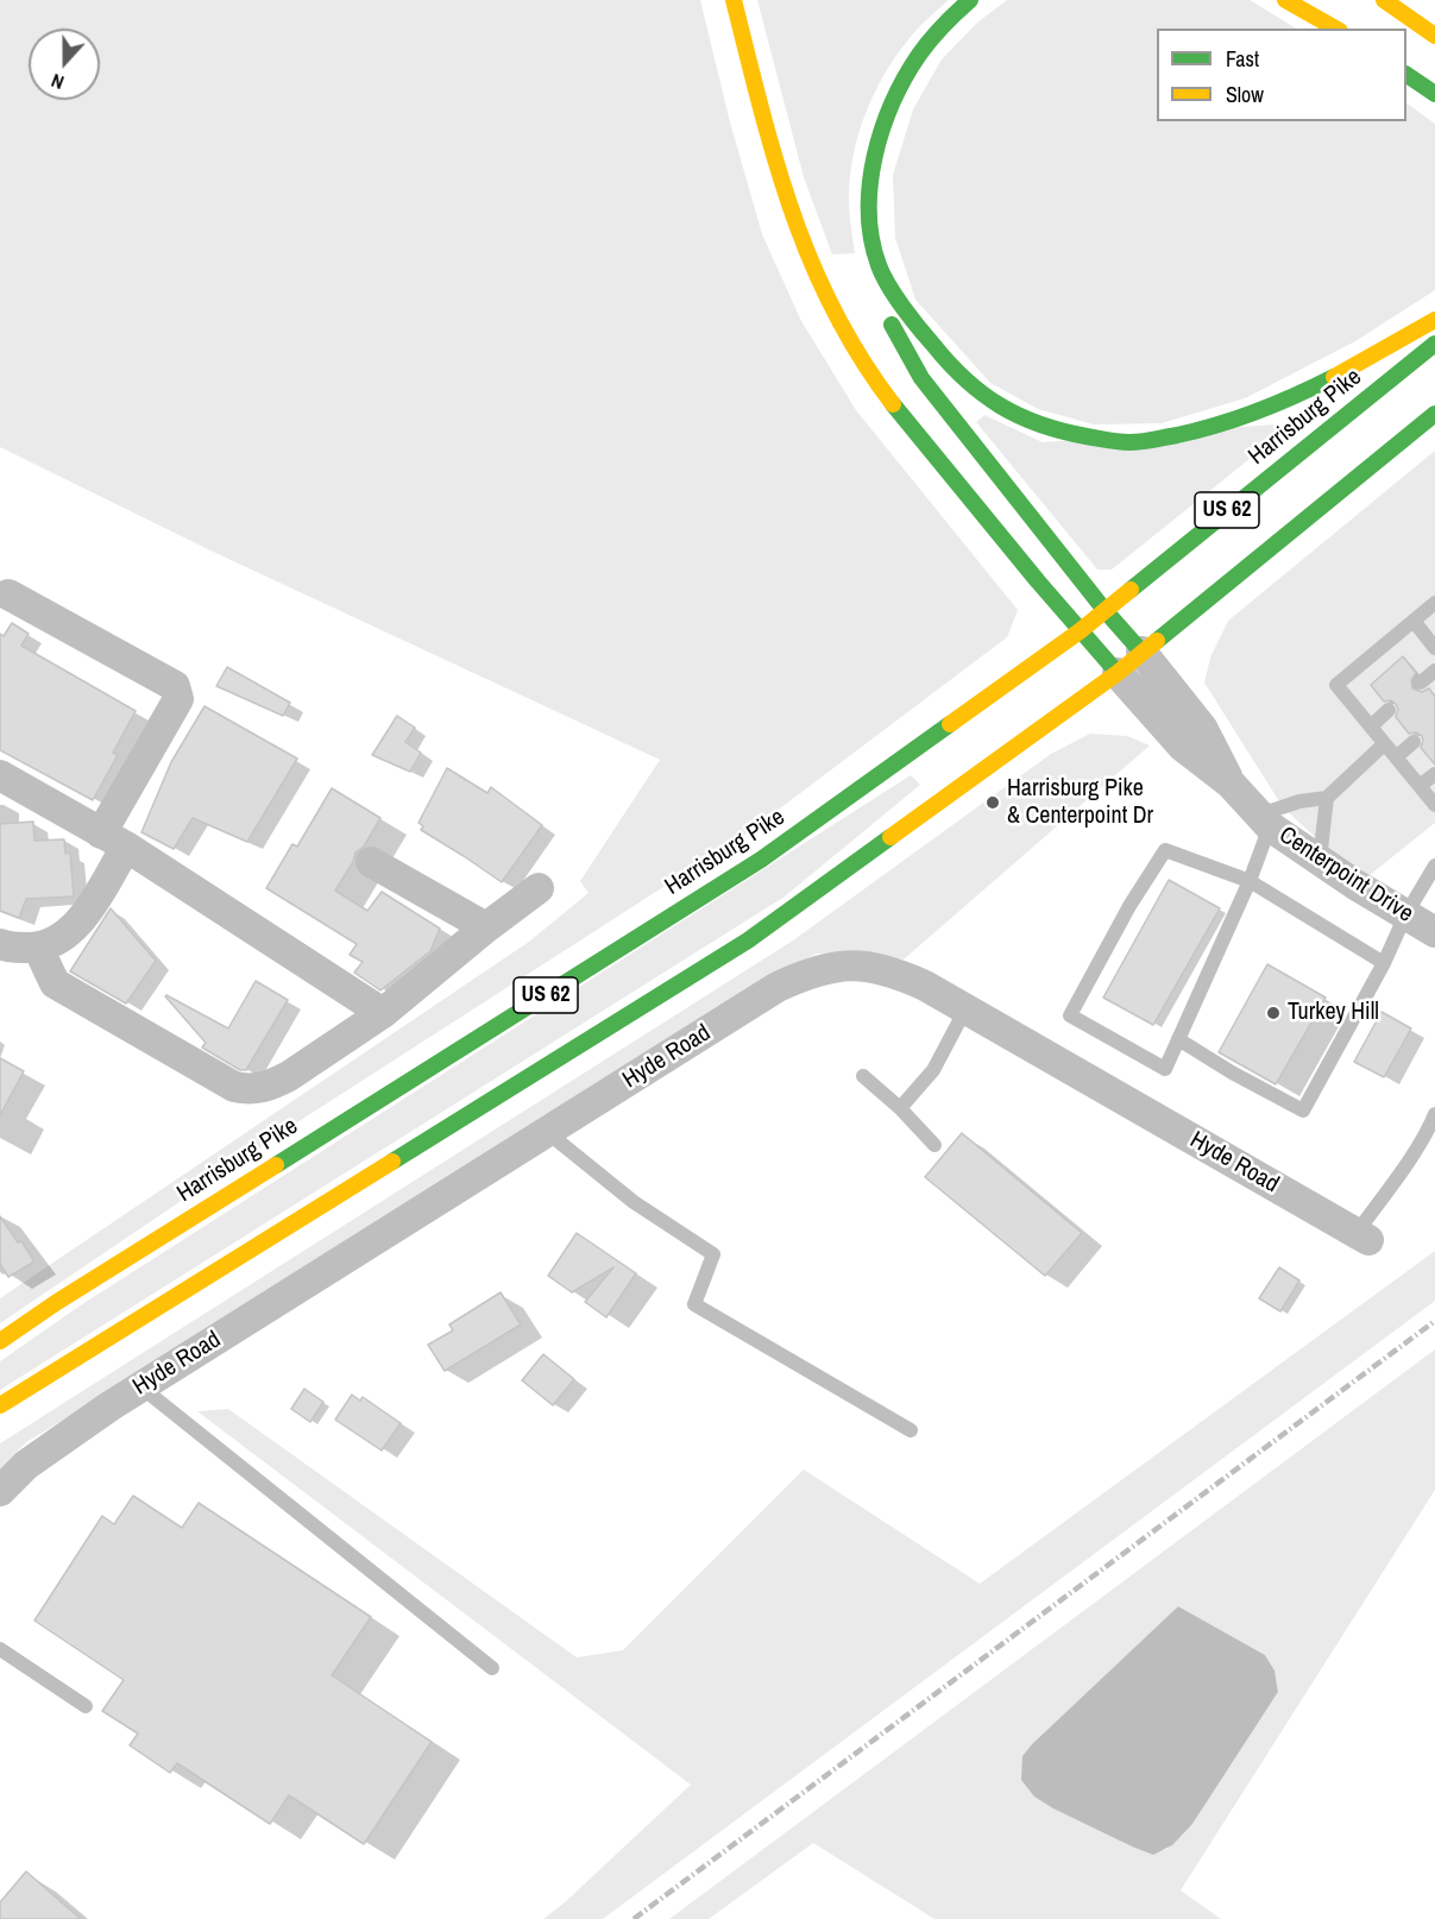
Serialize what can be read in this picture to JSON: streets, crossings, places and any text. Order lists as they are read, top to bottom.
{
  "streets": {
    "main road": ["Harrisburg Pike", "US 62"],
    "street": ["Centerpoint Drive", "Hyde Road"]
  },
  "crossings": [
    ["US 62", "Centerpoint Drive"]
  ],
  "places": ["Harrisburg Pike & Centerpoint Dr", "Turkey Hill"],
  "legend": ["Fast", "Slow"],
  "north": "bottom"
}
